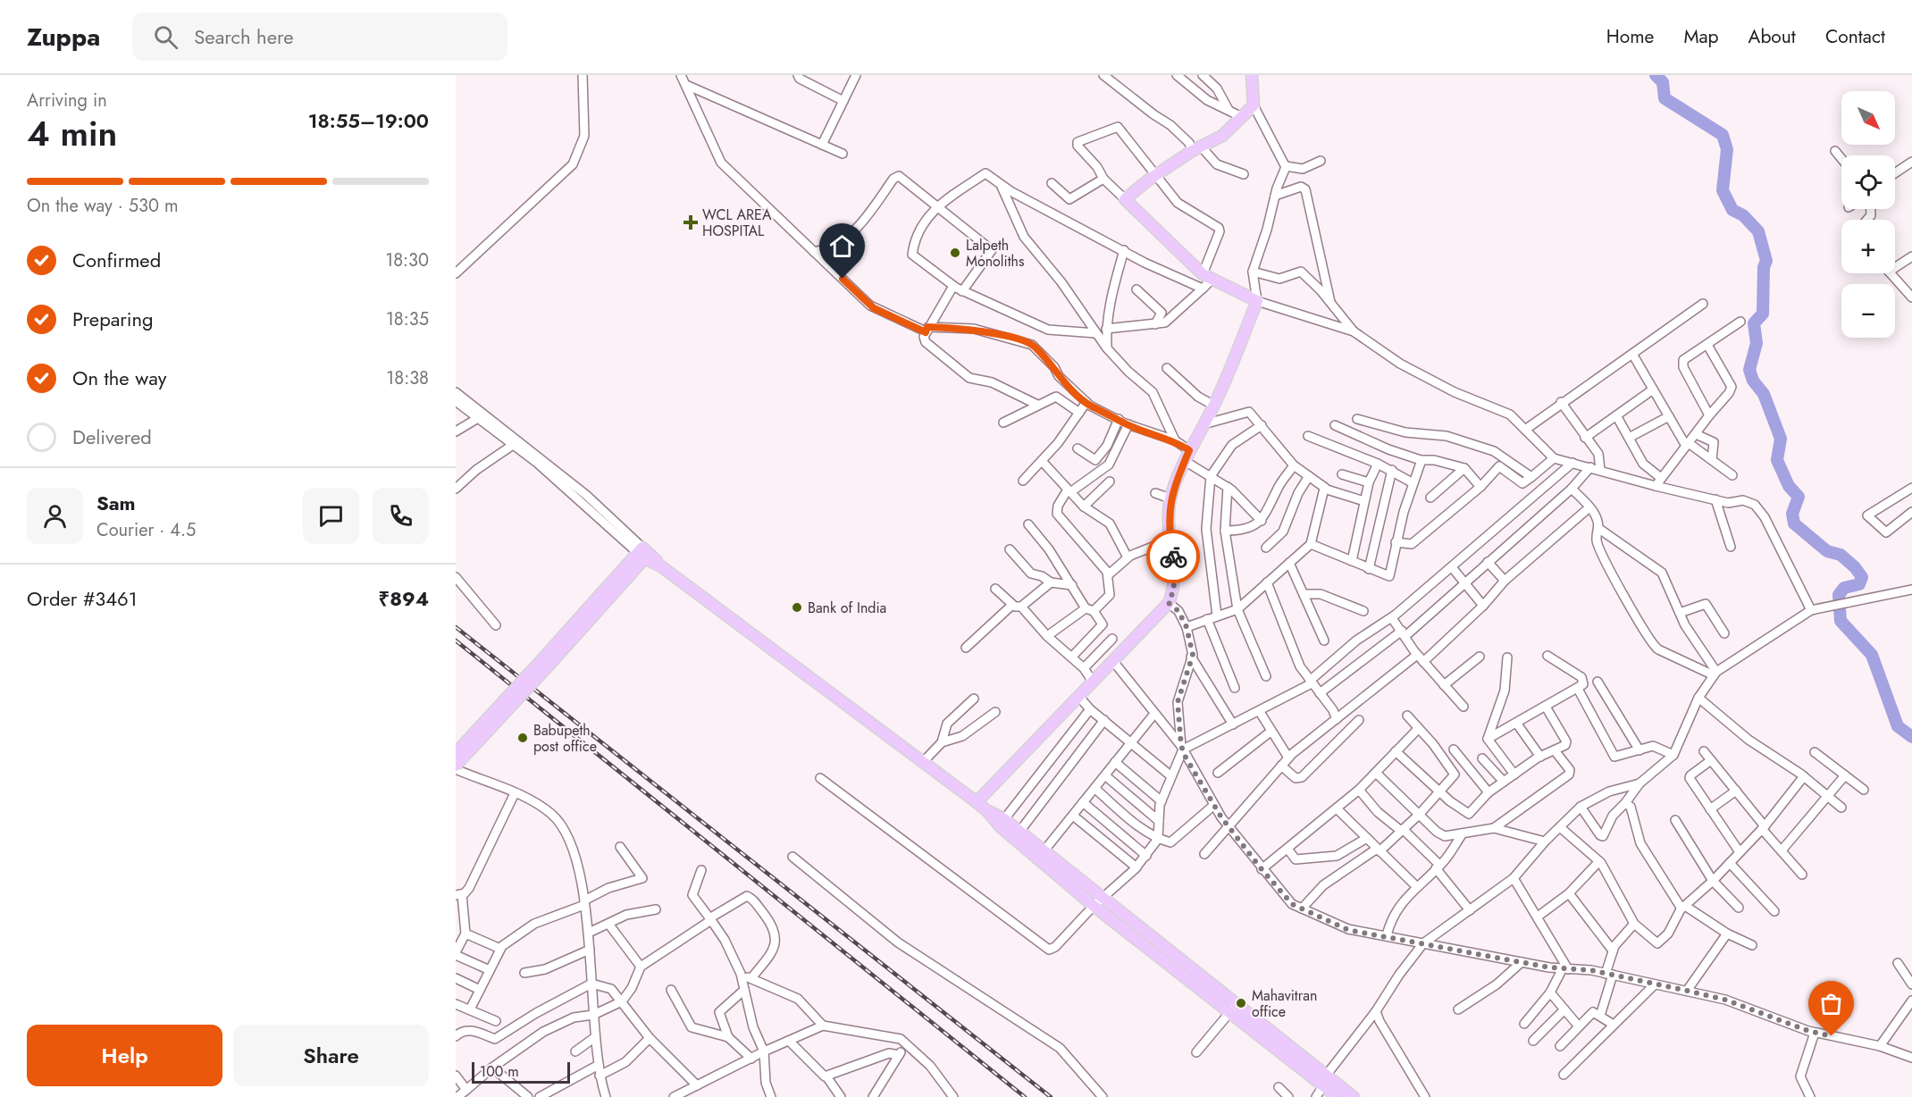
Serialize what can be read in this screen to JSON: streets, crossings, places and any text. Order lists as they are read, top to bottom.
{
  "places": {
    "health": ["WCL AREA HOSPITAL"],
    "other": [
      "Lalpeth Monoliths",
      "Bank of India",
      "Babupeth post office",
      "Mahavitran office"
    ]
  },
  "scale_bar": "100 m",
  "north": "bottom right",
  "page": {
    "header": "Zuppa",
    "search": "Search here",
    "nav": [
      "Home",
      "Map",
      "About",
      "Contact"
    ],
    "heading": ["4 min", "Arriving in", "18:55–19:00"],
    "panel": [
      "Sam",
      "Courier · 4.5",
      "Order #3461",
      "₹894"
    ],
    "map_buttons": ["+", "−"],
    "bar": "On the way · 530 m",
    "list": [
      ["Confirmed", "18:30"],
      ["Preparing", "18:35"],
      ["On the way", "18:38"],
      "Delivered"
    ],
    "buttons": ["Help", "Share"],
    "scale": "100 m"
  }
}
